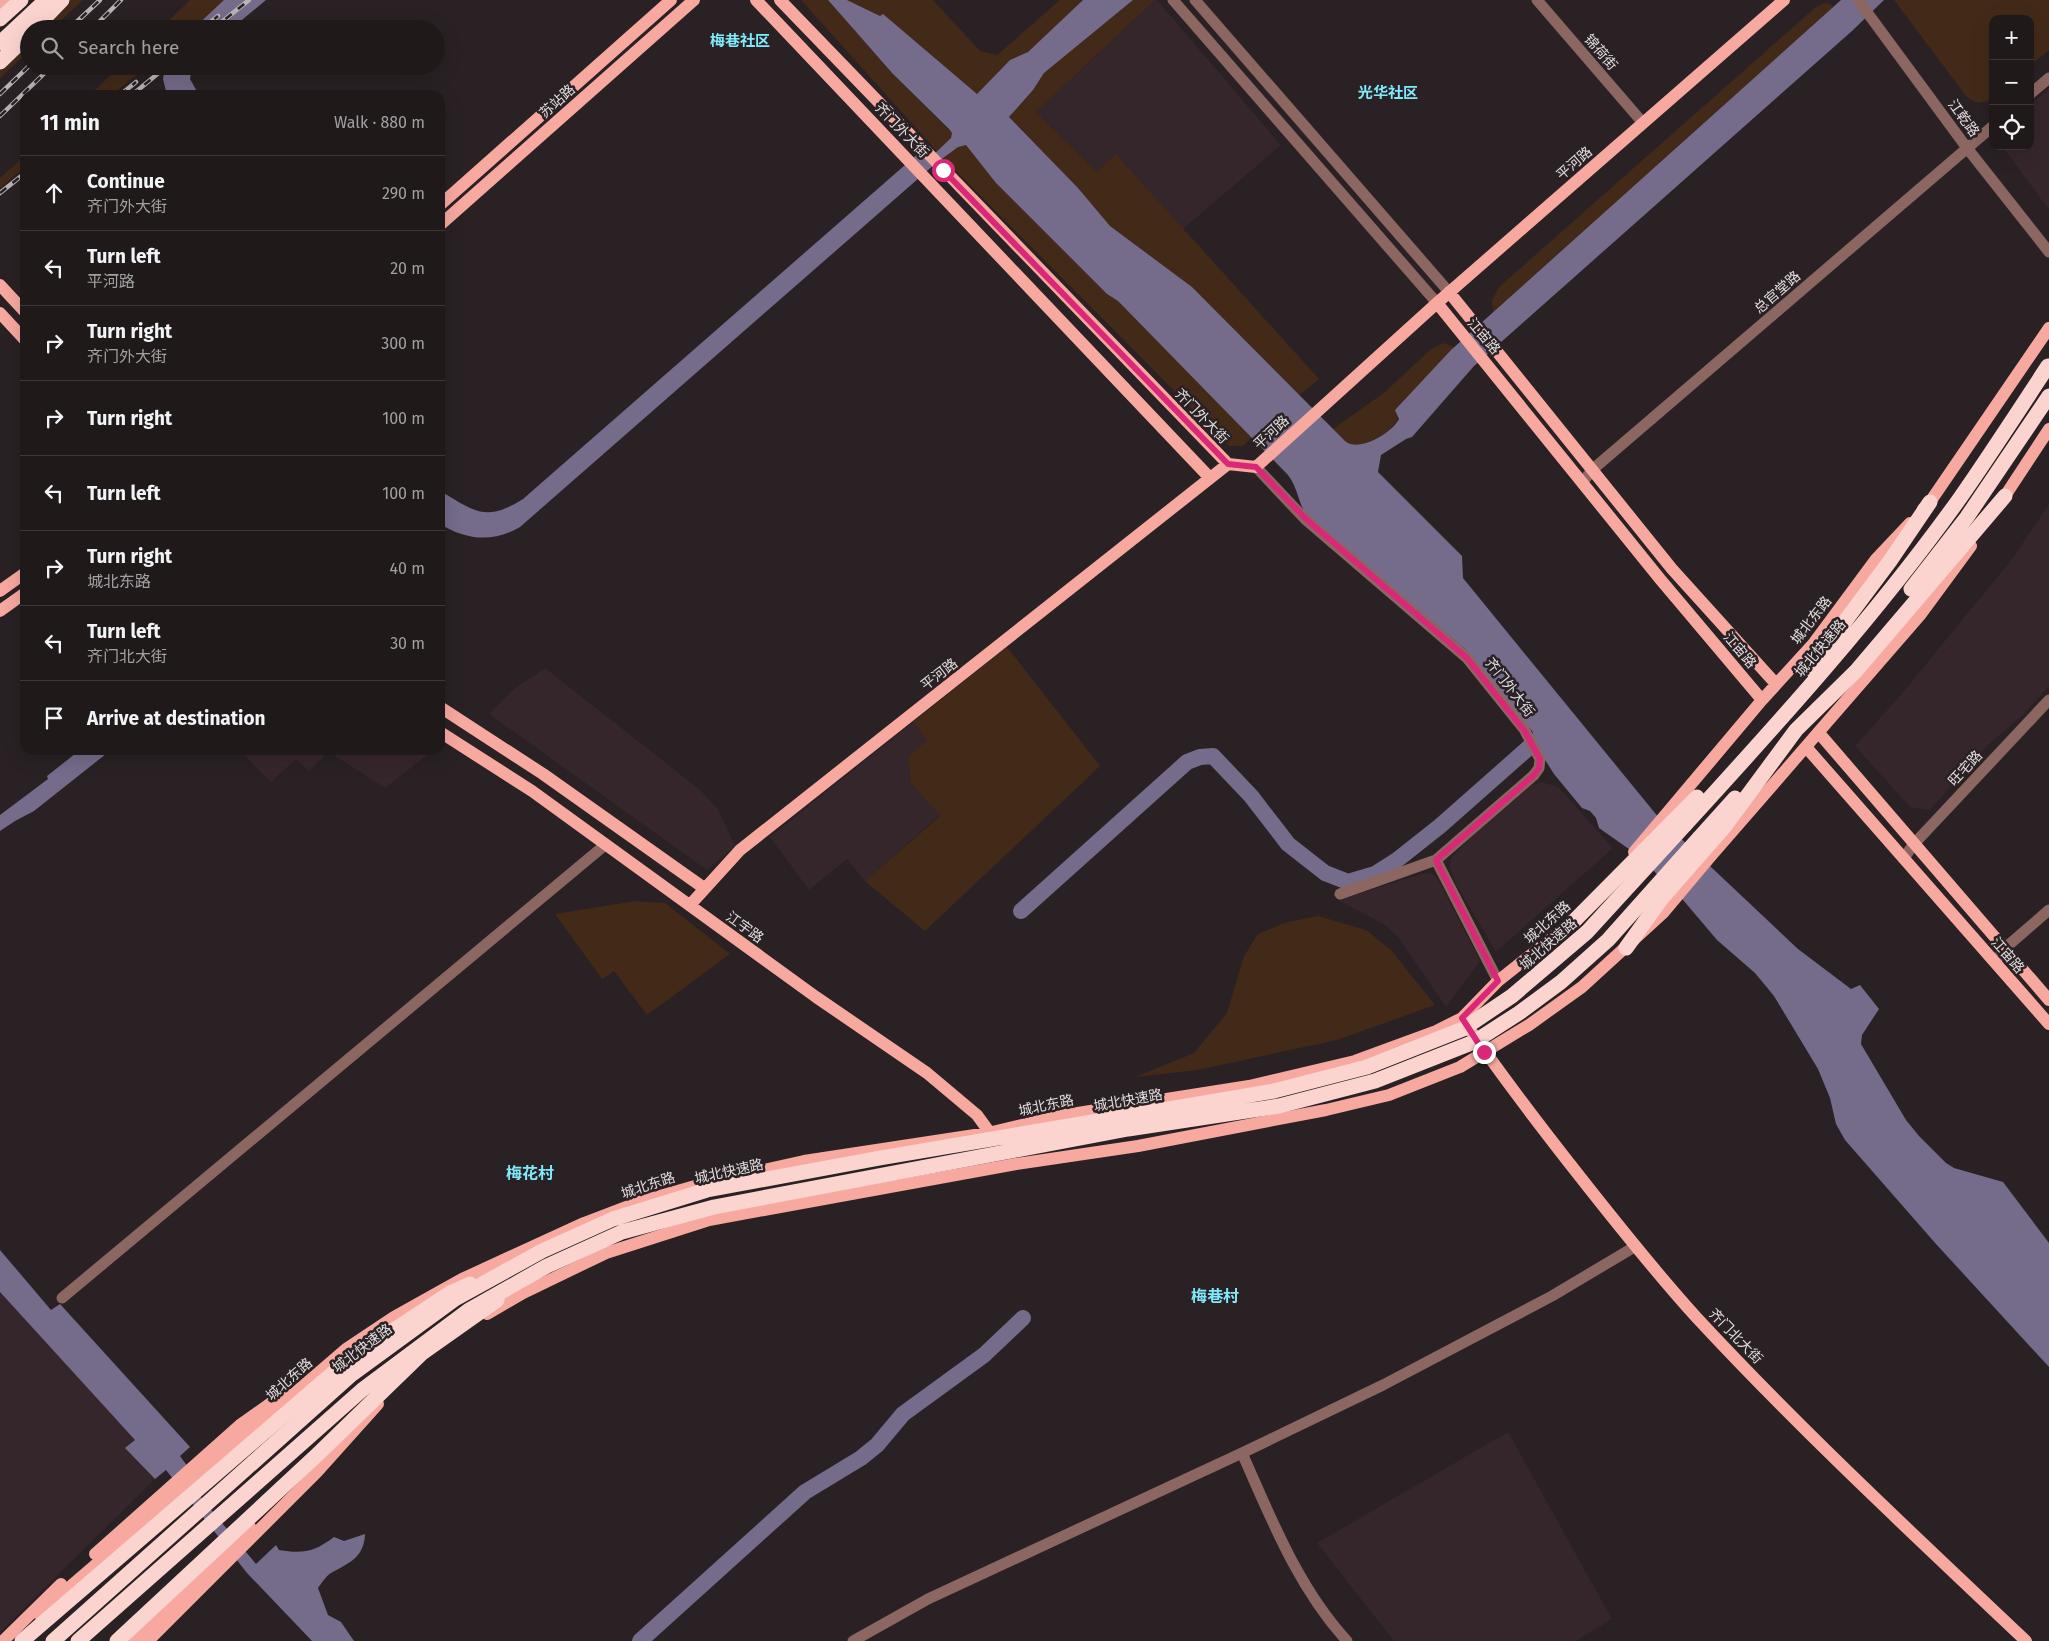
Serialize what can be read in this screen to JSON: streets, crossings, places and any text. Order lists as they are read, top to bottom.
{
  "streets": {
    "highway": ["城北快速路"],
    "main road": [
      "苏站路",
      "齐门外大街",
      "平河路",
      "江宙路",
      "城北东路",
      "江宇路",
      "齐门北大街"
    ],
    "street": [
      "锦荷街",
      "江乾路",
      "总官堂路",
      "旺宅路"
    ]
  },
  "crossings": [
    ["锦荷街", "平河路"],
    ["江乾路", "总官堂路"],
    ["齐门外大街", "平河路"],
    ["平河路", "江宙路"],
    ["平河路", "江宇路"],
    ["总官堂路", "江宙路"],
    ["江宙路", "城北东路"],
    ["江宙路", "旺宅路"],
    ["城北东路", "江宇路"],
    ["城北东路", "齐门北大街"]
  ],
  "districts": [
    "梅巷社区",
    "光华社区",
    "梅花村",
    "梅巷村"
  ],
  "page": {
    "map_buttons": ["+", "−"],
    "search": "Search here",
    "heading": ["11 min", "Walk · 880 m"],
    "list": [
      ["Continue", "齐门外大街", "290 m"],
      ["Turn left", "平河路", "20 m"],
      ["Turn right", "齐门外大街", "300 m"],
      ["Turn right", "100 m"],
      ["Turn left", "100 m"],
      ["Turn right", "城北东路", "40 m"],
      ["Turn left", "齐门北大街", "30 m"],
      "Arrive at destination"
    ]
  }
}
